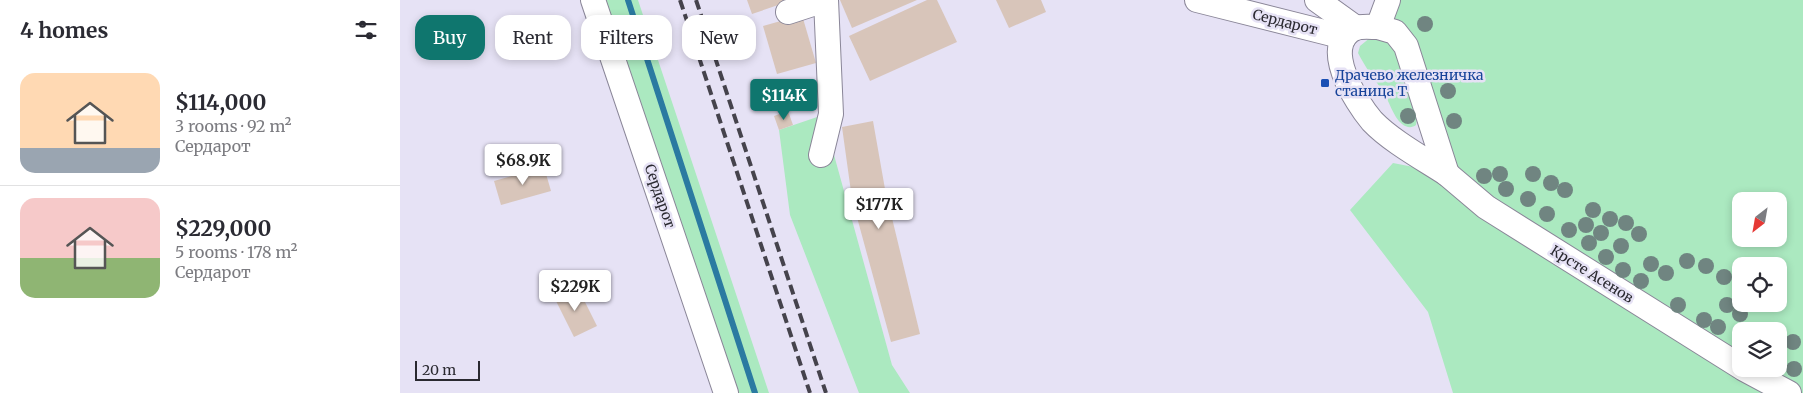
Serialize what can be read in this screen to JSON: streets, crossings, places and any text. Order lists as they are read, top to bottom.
{
  "streets": {
    "street": ["Сердарот", "Крсте Асенов"]
  },
  "crossings": [
    ["Сердарот", "Крсте Асенов"]
  ],
  "places": {
    "transit": ["Драчево железничка станица Т"]
  },
  "scale_bar": "20 m",
  "north": "bottom left",
  "page": {
    "heading": "4 homes",
    "chip": [
      "Buy",
      "Rent",
      "Filters",
      "New"
    ],
    "list": [
      {
        "name": "$114,000",
        "note": "3 rooms · 92 m² · Сердарот"
      },
      {
        "name": "$229,000",
        "note": "5 rooms · 178 m² · Сердарот"
      }
    ],
    "price": [
      "$114K",
      "$68.9K",
      "$177K",
      "$229K"
    ],
    "scale": "20 m"
  }
}
